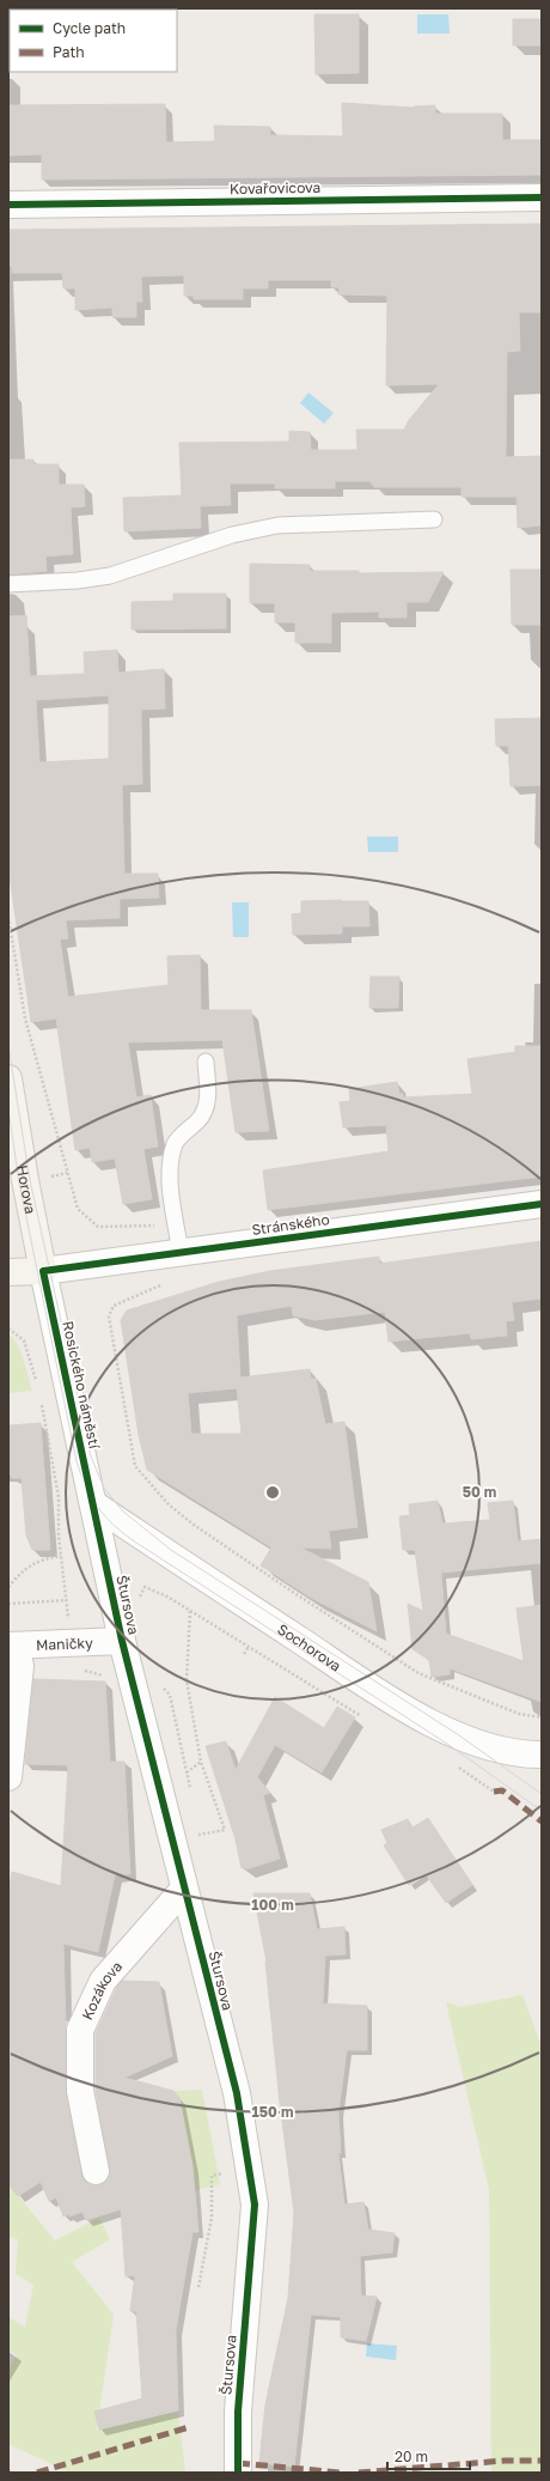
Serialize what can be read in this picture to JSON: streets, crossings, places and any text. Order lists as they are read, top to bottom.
{
  "streets": {
    "street": [
      "Kovařovicova",
      "Horova",
      "Stránského",
      "Rosického náměstí",
      "Štursova",
      "Maničky",
      "Sochorova",
      "Kozákova"
    ]
  },
  "crossings": [
    ["Horova", "Stránského"],
    ["Horova", "Rosického náměstí"],
    ["Stránského", "Rosického náměstí"],
    ["Rosického náměstí", "Štursova"],
    ["Rosického náměstí", "Sochorova"],
    ["Štursova", "Maničky"],
    ["Štursova", "Sochorova"],
    ["Štursova", "Kozákova"]
  ],
  "legend": ["Cycle path", "Path"],
  "scale_bar": "20 m",
  "rings": ["50 m", "100 m", "150 m"]
}
